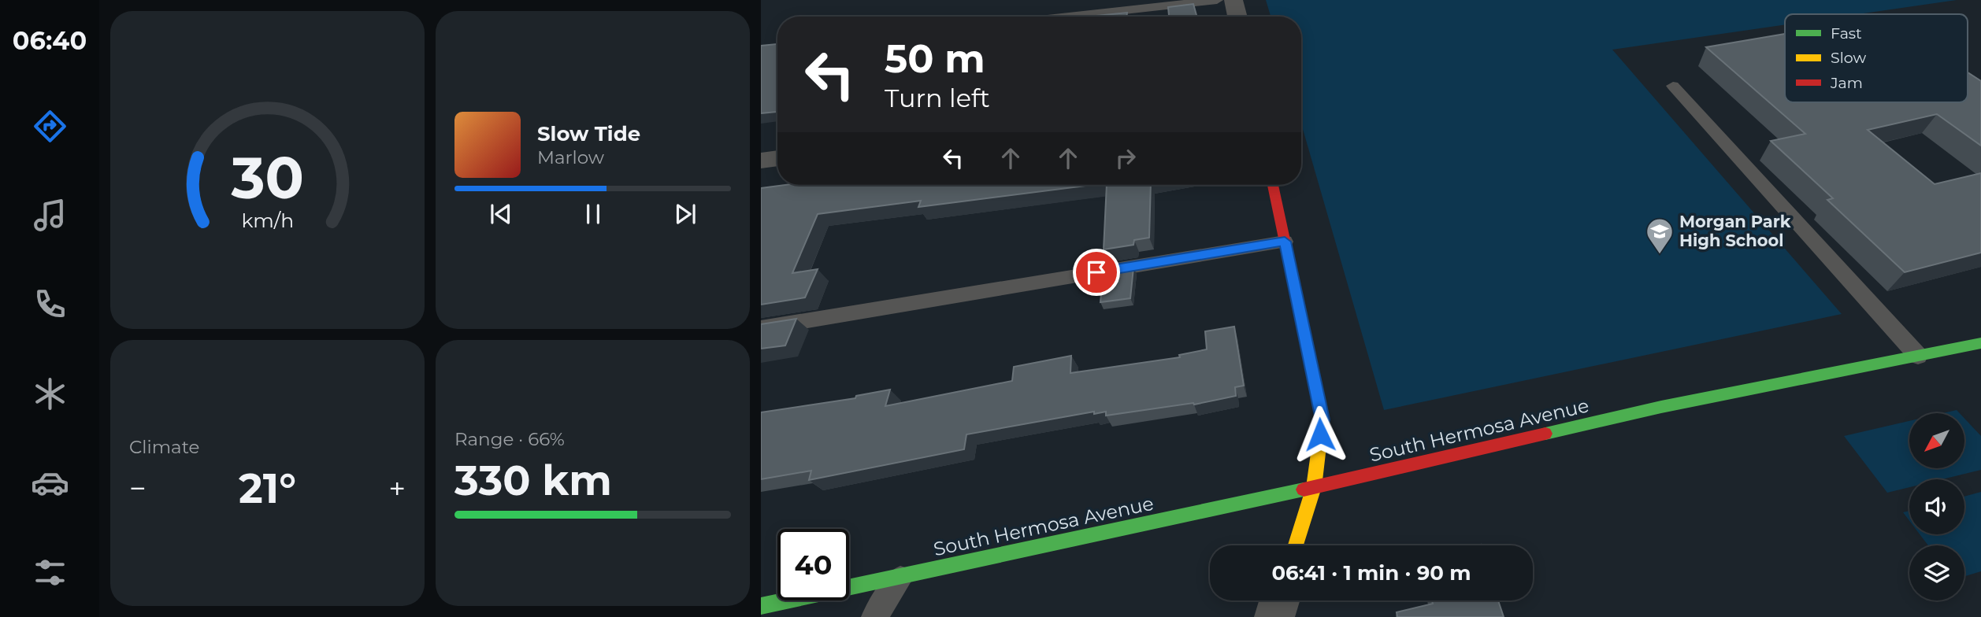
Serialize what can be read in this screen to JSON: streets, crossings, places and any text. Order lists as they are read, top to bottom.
{
  "streets": {
    "street": ["South Hermosa Avenue"]
  },
  "places": {
    "school or university": ["Morgan Park High School"]
  },
  "legend": ["Fast", "Slow", "Jam"],
  "north": "bottom left",
  "page": {
    "tabs": "06:40",
    "turn": ["50 m", "Turn left"],
    "song": ["Slow Tide", "Marlow"],
    "tile": [
      "Climate",
      ["Range · 66%", "330 km"]
    ],
    "heat": ["−", "21°", "+"],
    "limit": "40",
    "trip": "06:41 · 1 min · 90 m",
    "gauge": ["30", "km/h"]
  }
}
